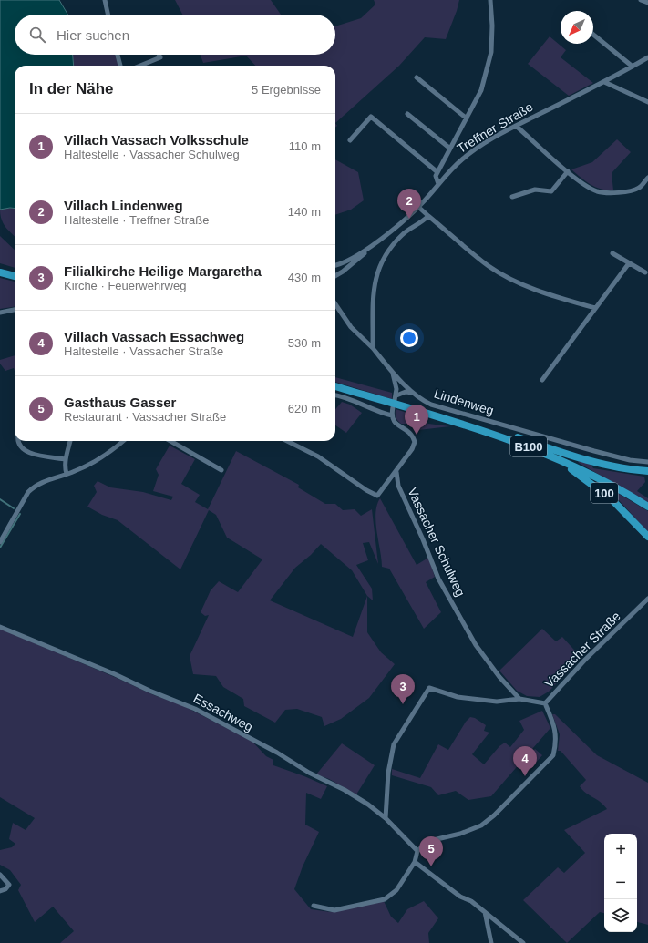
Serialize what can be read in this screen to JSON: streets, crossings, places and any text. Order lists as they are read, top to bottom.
{
  "streets": {
    "main road": ["B100", "100"],
    "street": [
      "Treffner Straße",
      "Lindenweg",
      "Vassacher Schulweg",
      "Vassacher Straße",
      "Essachweg"
    ]
  },
  "crossings": [
    ["B100", "100"],
    ["Vassacher Straße", "Essachweg"]
  ],
  "north": "bottom left",
  "page": {
    "search": "Hier suchen",
    "heading": ["In der Nähe", "5 Ergebnisse"],
    "list": [
      {
        "mark": "1",
        "name": "Villach Vassach Volksschule",
        "note": "Haltestelle · Vassacher Schulweg",
        "value": "110 m"
      },
      {
        "mark": "2",
        "name": "Villach Lindenweg",
        "note": "Haltestelle · Treffner Straße",
        "value": "140 m"
      },
      {
        "mark": "3",
        "name": "Filialkirche Heilige Margaretha",
        "note": "Kirche · Feuerwehrweg",
        "value": "430 m"
      },
      {
        "mark": "4",
        "name": "Villach Vassach Essachweg",
        "note": "Haltestelle · Vassacher Straße",
        "value": "530 m"
      },
      {
        "mark": "5",
        "name": "Gasthaus Gasser",
        "note": "Restaurant · Vassacher Straße",
        "value": "620 m"
      }
    ],
    "pins": [
      "2",
      "1",
      "3",
      "4",
      "5"
    ],
    "map_buttons": ["+", "−"]
  }
}
